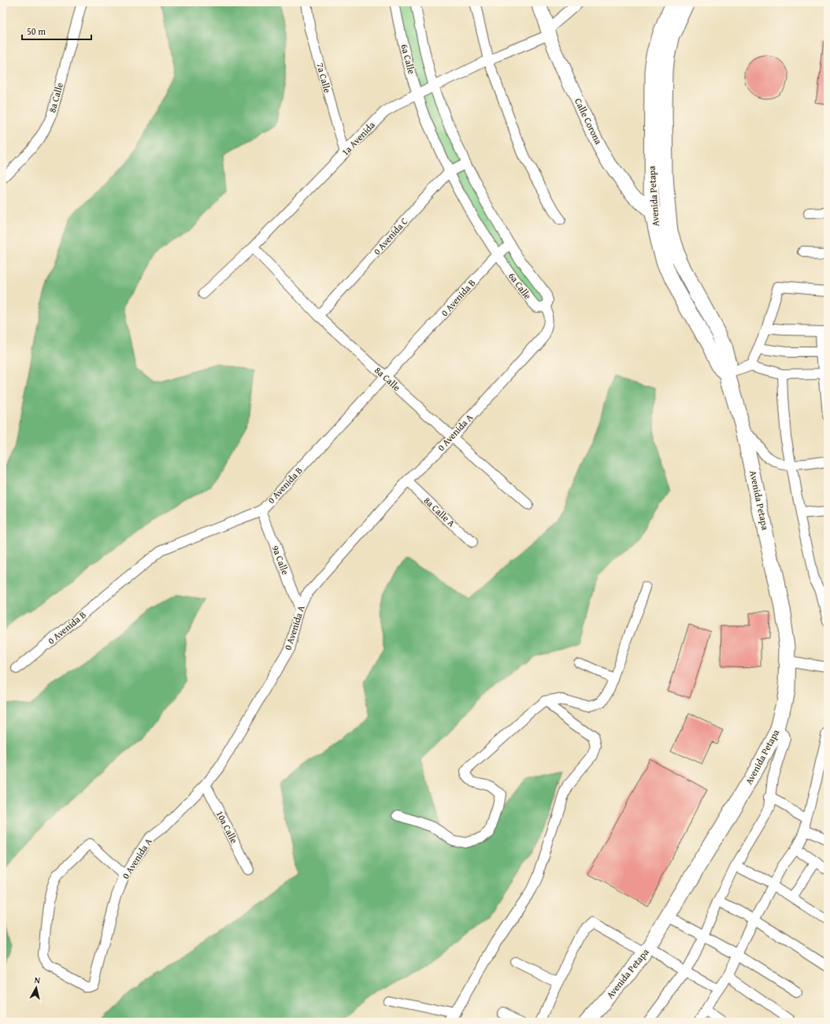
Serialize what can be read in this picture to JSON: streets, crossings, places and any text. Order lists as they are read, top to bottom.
{
  "streets": {
    "main road": ["Avenida Petapa"],
    "street": [
      "6a Calle",
      "7a Calle",
      "8a Calle",
      "Calle Corona",
      "1a Avenida",
      "0 Avenida C",
      "0 Avenida B",
      "0 Avenida A",
      "8a Calle A",
      "9a Calle",
      "10a Calle"
    ]
  },
  "crossings": [
    ["6a Calle", "1a Avenida"],
    ["6a Calle", "0 Avenida C"],
    ["6a Calle", "0 Avenida B"],
    ["6a Calle", "0 Avenida A"],
    ["7a Calle", "1a Avenida"],
    ["8a Calle", "1a Avenida"],
    ["8a Calle", "0 Avenida C"],
    ["8a Calle", "0 Avenida B"],
    ["8a Calle", "0 Avenida A"],
    ["Calle Corona", "1a Avenida"],
    ["Calle Corona", "Avenida Petapa"],
    ["0 Avenida B", "9a Calle"],
    ["0 Avenida A", "8a Calle A"],
    ["0 Avenida A", "9a Calle"],
    ["0 Avenida A", "10a Calle"]
  ],
  "scale_bar": "50 m",
  "north": "top"
}
